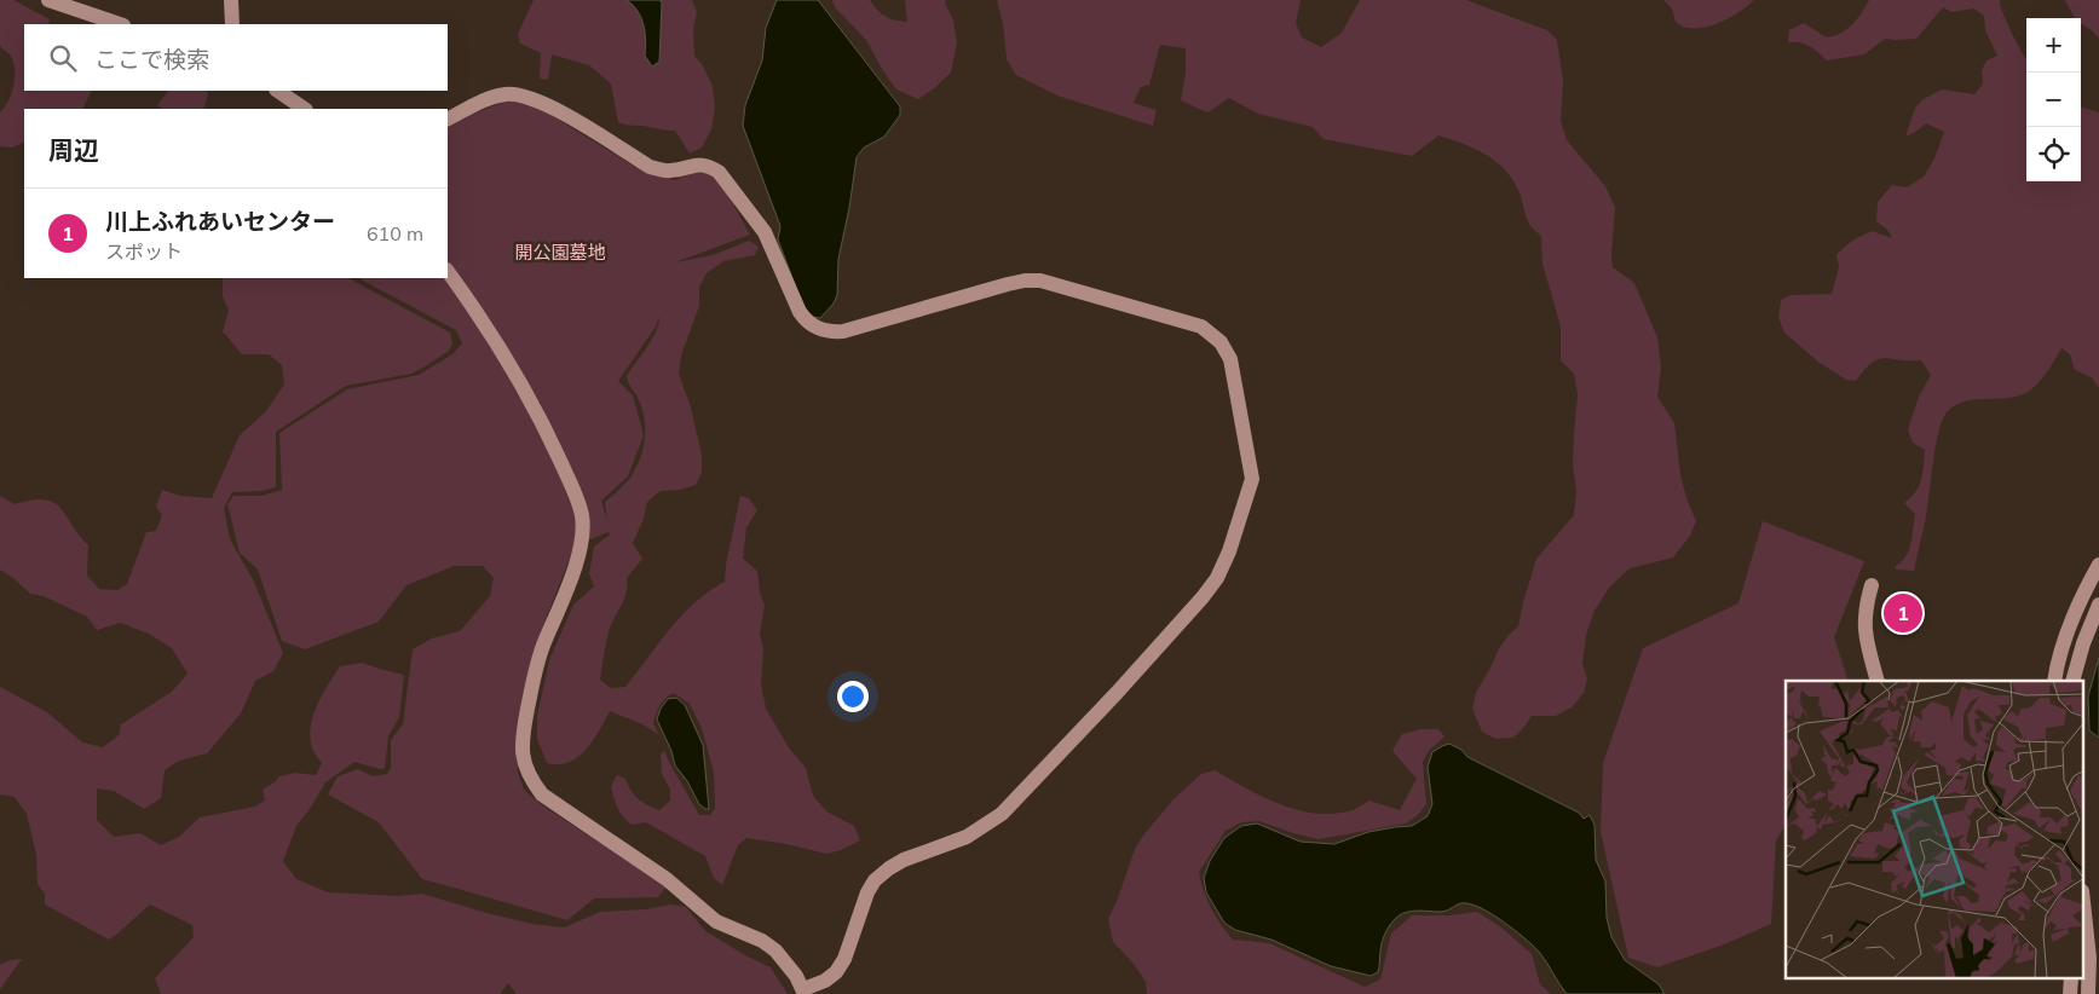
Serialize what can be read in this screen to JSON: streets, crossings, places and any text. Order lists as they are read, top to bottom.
{
  "parks": ["開公園墓地"],
  "page": {
    "map_buttons": ["+", "−"],
    "search": "ここで検索",
    "heading": "周辺",
    "list": [
      {
        "mark": "1",
        "name": "川上ふれあいセンター",
        "note": "スポット",
        "value": "610 m"
      }
    ],
    "pins": "1"
  }
}
